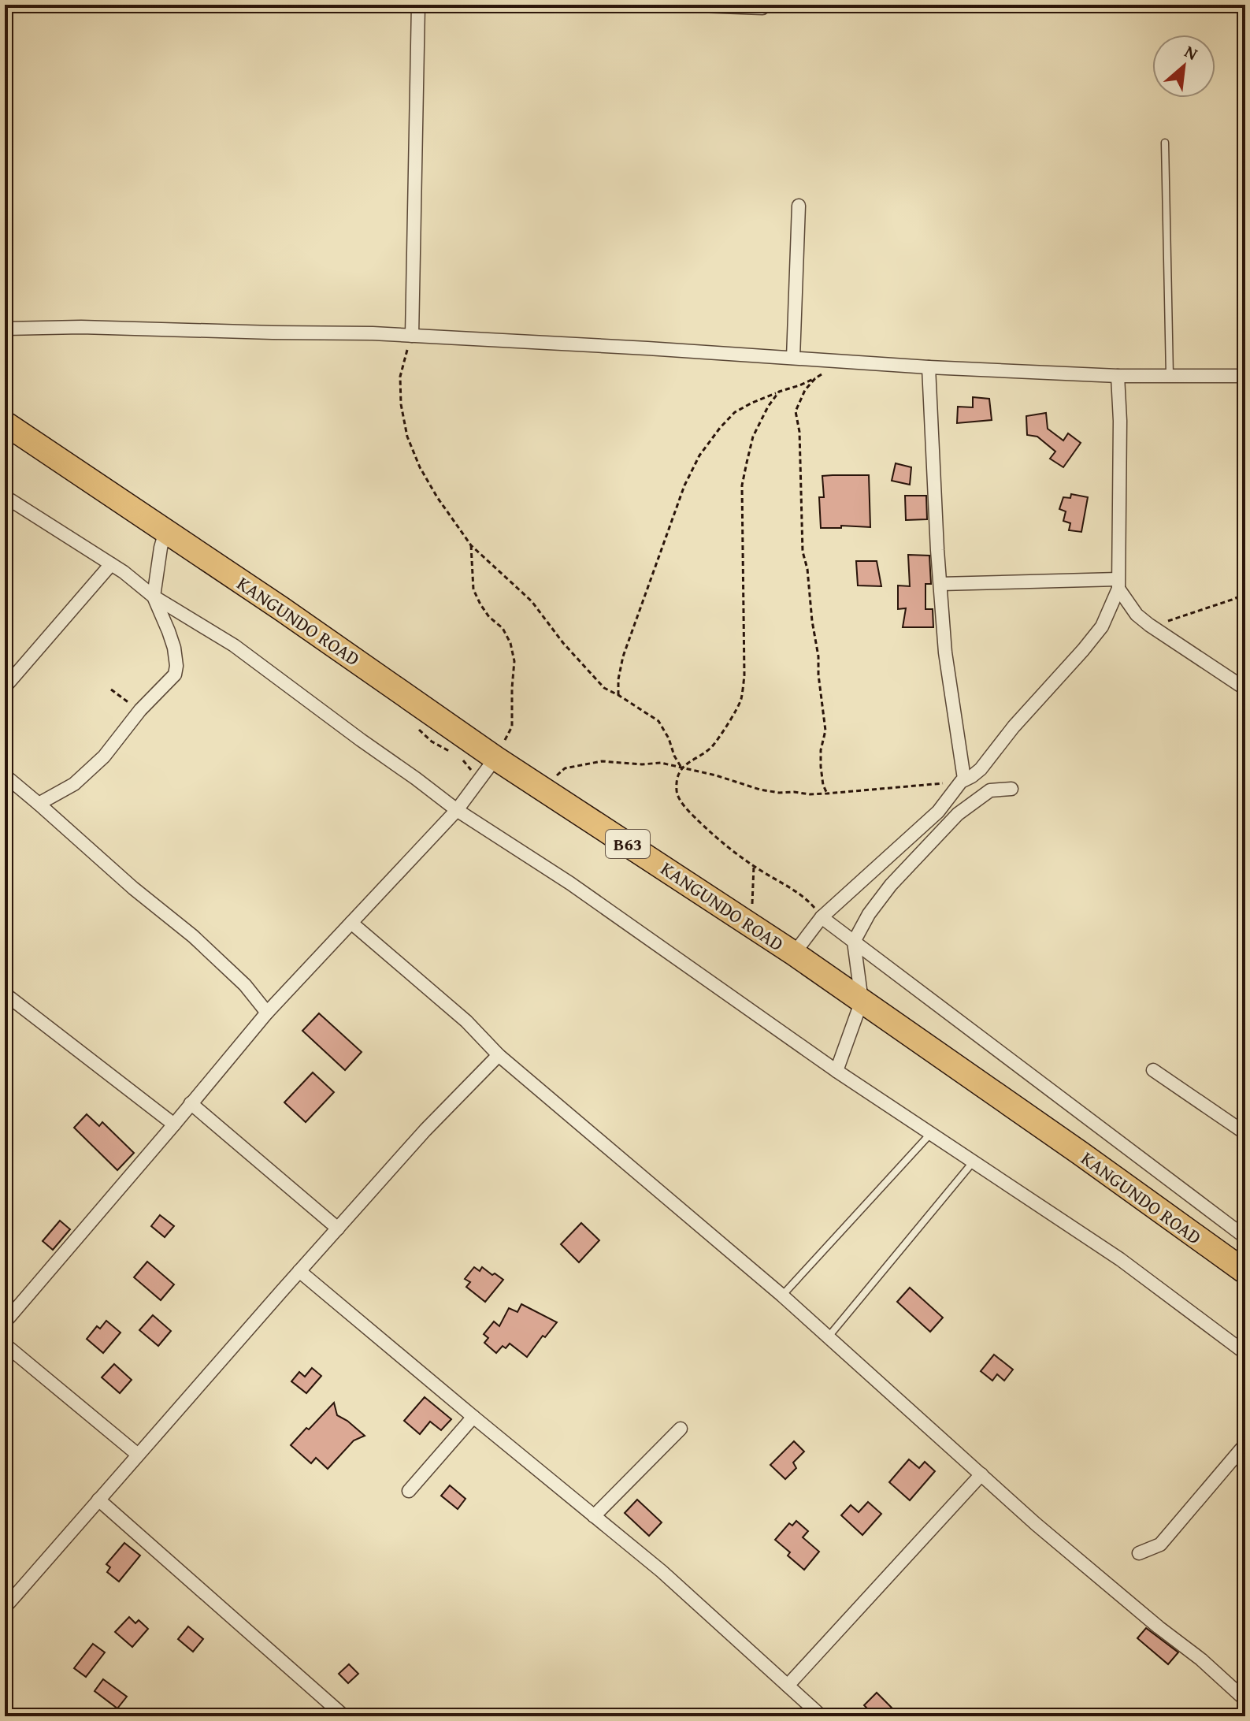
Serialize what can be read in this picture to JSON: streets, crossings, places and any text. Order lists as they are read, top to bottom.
{
  "streets": {
    "highway": ["KANGUNDO ROAD", "B63"]
  },
  "north": "top right"
}
